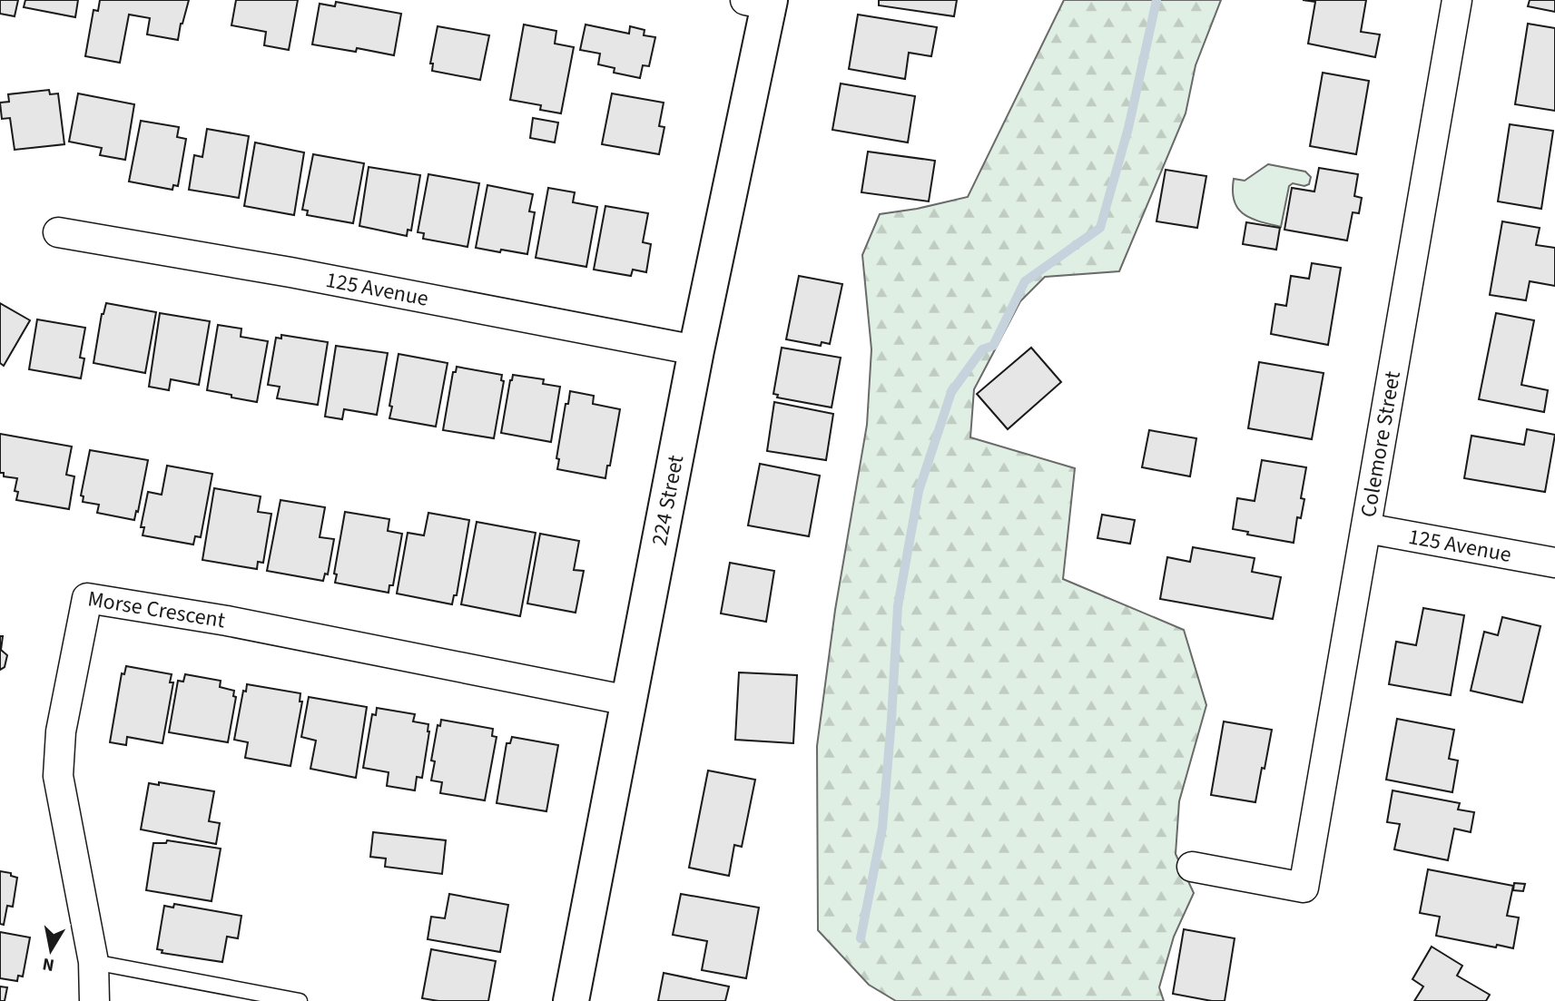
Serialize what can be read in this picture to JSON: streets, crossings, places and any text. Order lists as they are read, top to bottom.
{
  "streets": {
    "street": [
      "125 Avenue",
      "Colemore Street",
      "224 Street",
      "Morse Crescent"
    ]
  },
  "crossings": [
    ["125 Avenue", "Colemore Street"],
    ["125 Avenue", "224 Street"],
    ["224 Street", "Morse Crescent"]
  ],
  "north": "bottom"
}
